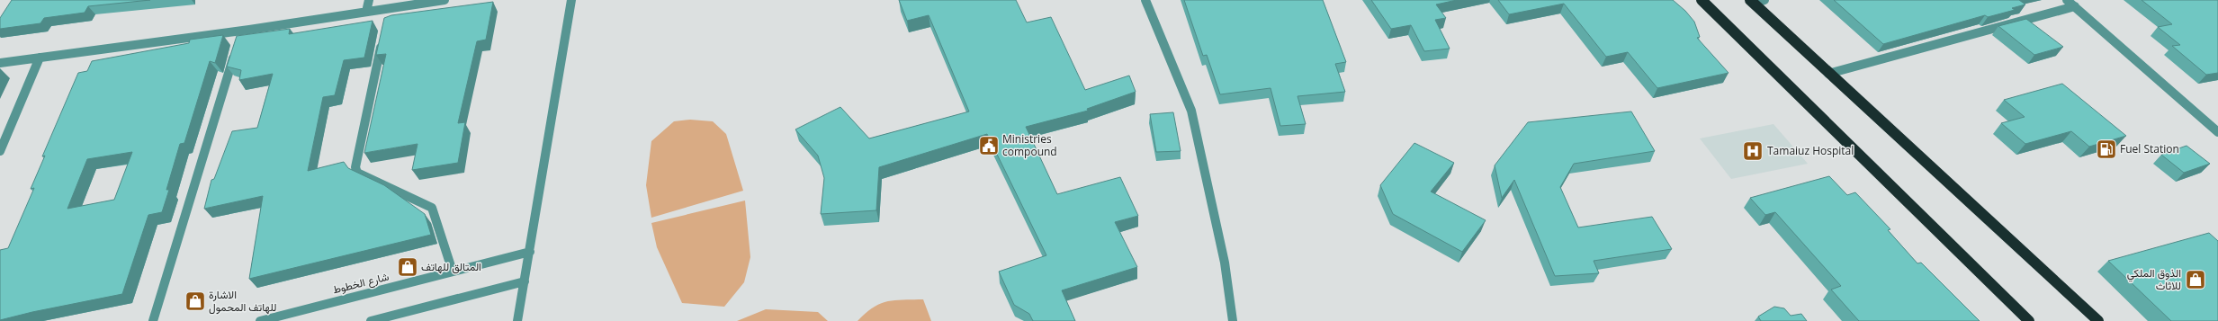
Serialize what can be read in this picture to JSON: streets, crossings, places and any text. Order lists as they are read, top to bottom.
{
  "streets": {
    "street": ["شارع الخطوط"]
  },
  "places": {
    "public building": ["Ministries compound"],
    "fuel station": ["Fuel Station"],
    "hospital": ["Tamaiuz Hospital"],
    "shop": ["المتالق للهاتف", "الذوق الملكي للاثاث", "الاشارة للهاتف المحمول"]
  }
}
